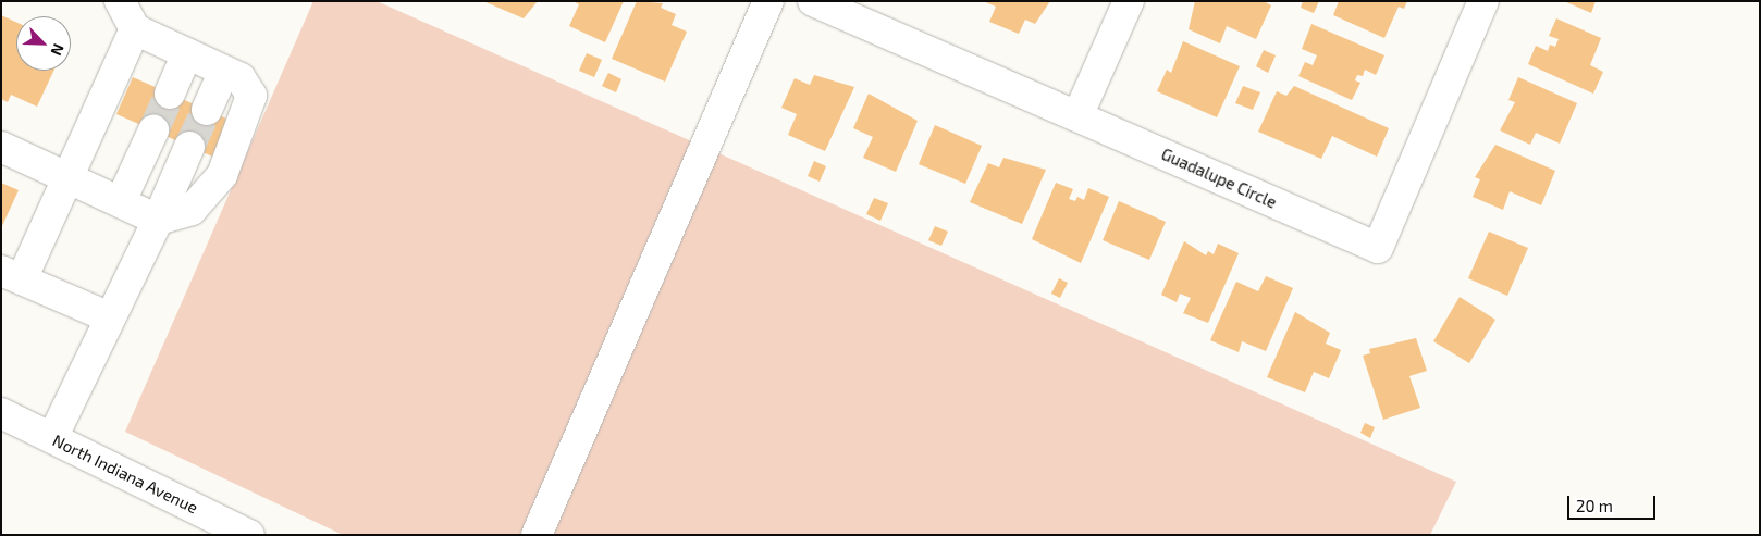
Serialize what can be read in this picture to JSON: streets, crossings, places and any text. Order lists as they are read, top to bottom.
{
  "streets": {
    "street": ["Guadalupe Circle", "North Indiana Avenue"]
  },
  "scale_bar": "20 m",
  "north": "bottom right"
}
